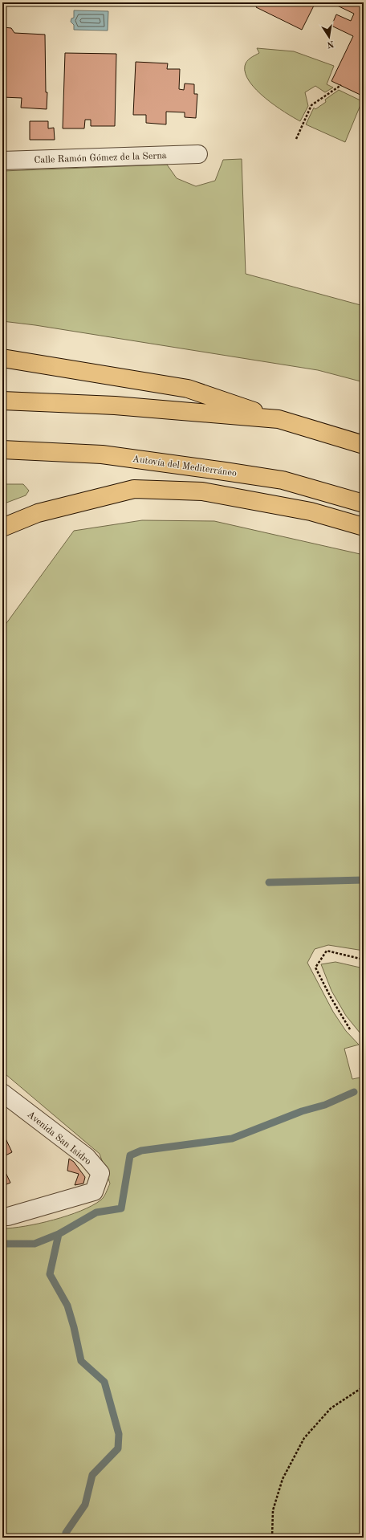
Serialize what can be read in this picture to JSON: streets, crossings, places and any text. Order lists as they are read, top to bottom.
{
  "streets": {
    "highway": ["Autovía del Mediterráneo"],
    "street": ["Calle Ramón Gómez de la Serna", "Avenida San Isidro"]
  },
  "north": "bottom"
}
